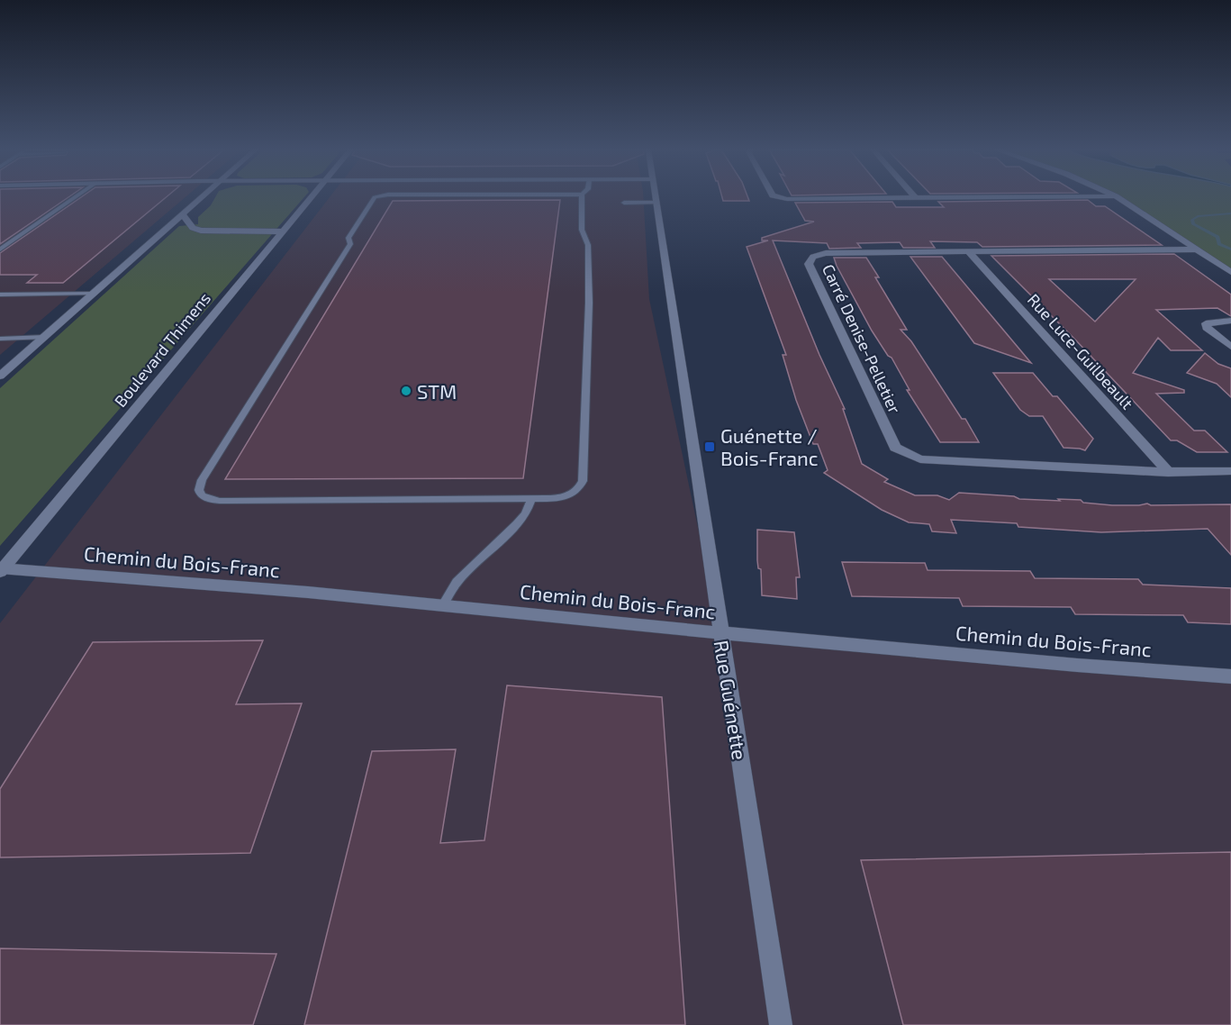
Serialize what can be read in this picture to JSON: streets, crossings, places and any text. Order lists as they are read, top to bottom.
{
  "streets": {
    "street": [
      "Carré Denise-Pelletier",
      "Boulevard Thimens",
      "Rue Luce-Guilbeault",
      "Chemin du Bois-Franc",
      "Rue Guénette"
    ]
  },
  "crossings": [
    ["Carré Denise-Pelletier", "Rue Luce-Guilbeault"],
    ["Boulevard Thimens", "Chemin du Bois-Franc"],
    ["Chemin du Bois-Franc", "Rue Guénette"]
  ],
  "places": {
    "other": ["STM"],
    "transit": ["Guénette / Bois-Franc"]
  }
}
